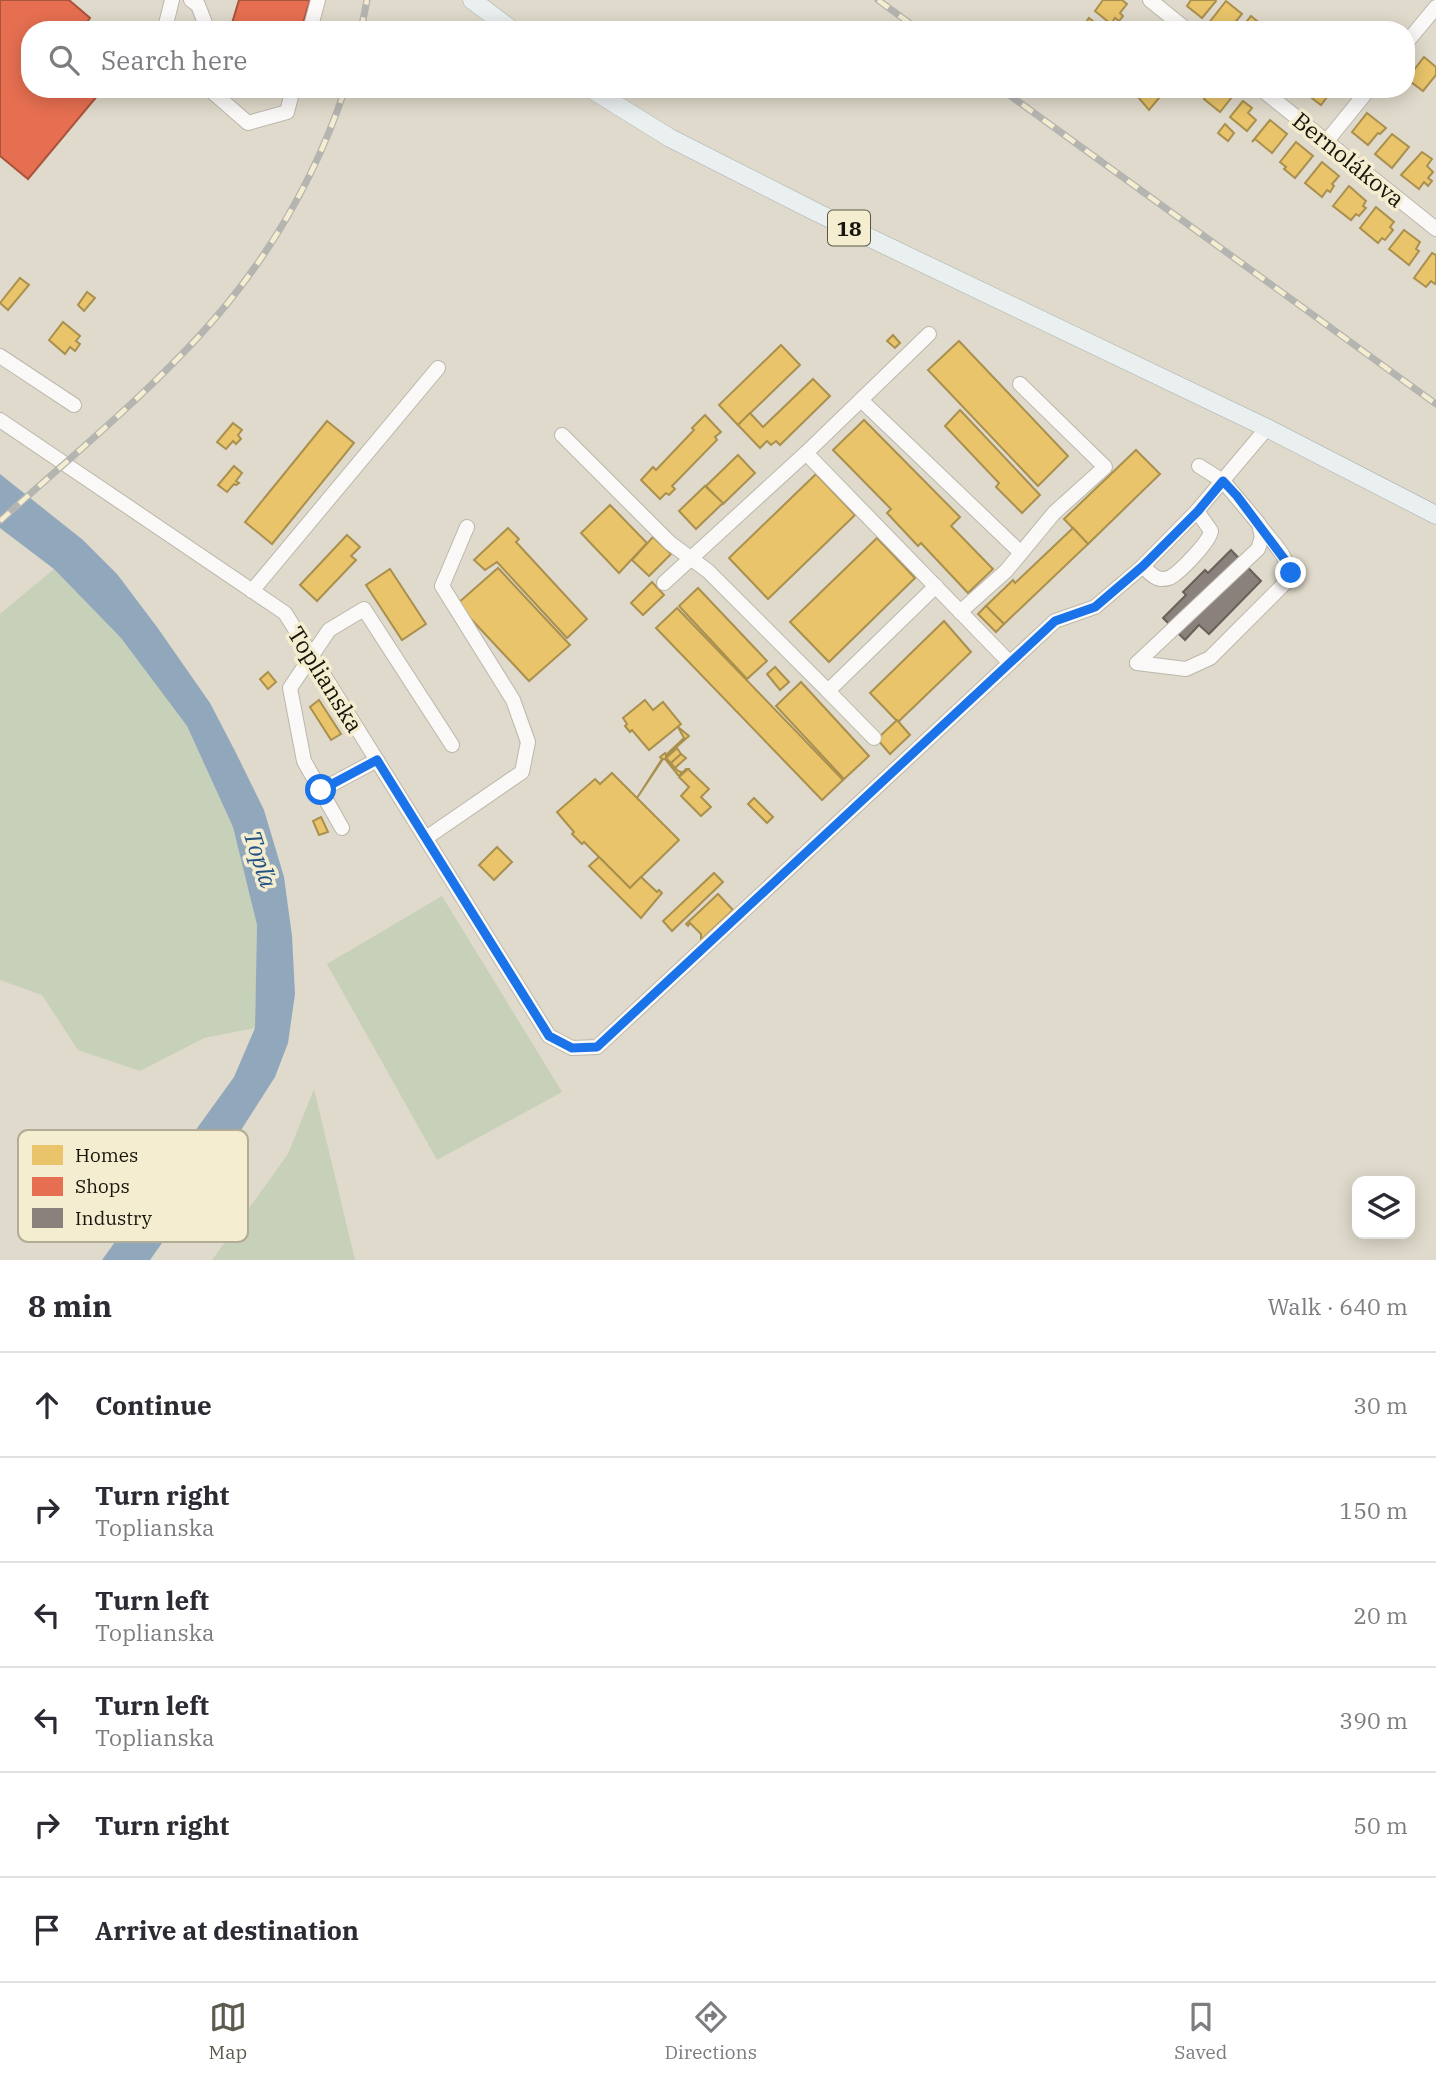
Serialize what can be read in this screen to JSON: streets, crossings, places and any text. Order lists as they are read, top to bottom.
{
  "streets": {
    "main road": ["18"],
    "street": ["Bernolákova", "Toplianska"]
  },
  "crossings": [
    ["18", "Toplianska"]
  ],
  "water": ["Topľa"],
  "legend": ["Homes", "Shops", "Industry"],
  "page": {
    "search": "Search here",
    "heading": ["8 min", "Walk · 640 m"],
    "list": [
      ["Continue", "30 m"],
      ["Turn right", "Toplianska", "150 m"],
      ["Turn left", "Toplianska", "20 m"],
      ["Turn left", "Toplianska", "390 m"],
      ["Turn right", "50 m"],
      "Arrive at destination"
    ],
    "nav": ["Map", "Directions", "Saved"]
  }
}
